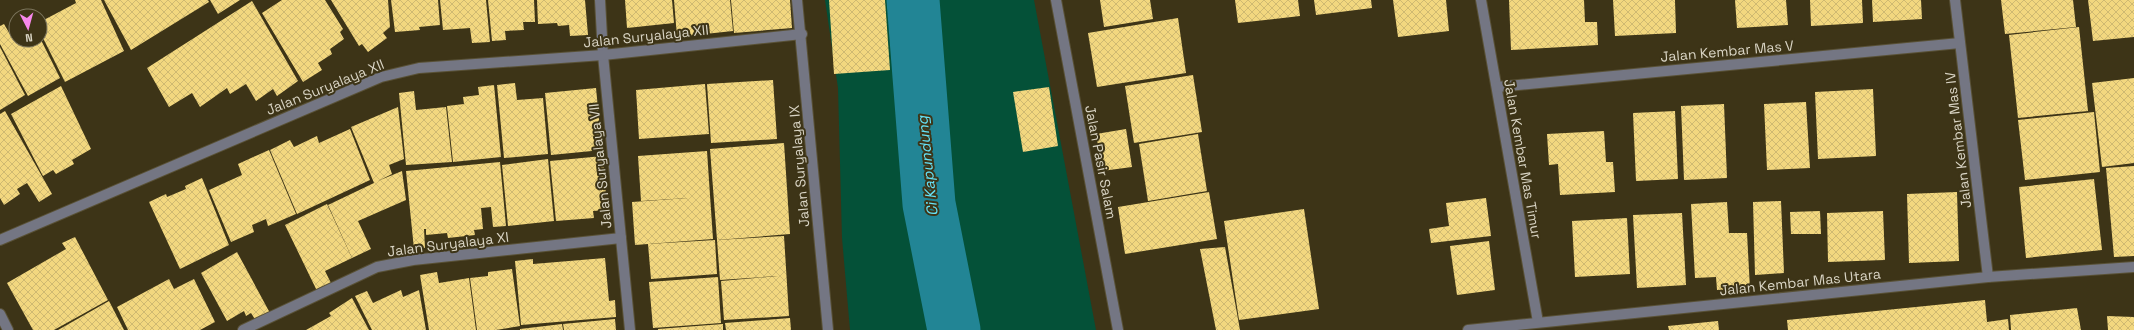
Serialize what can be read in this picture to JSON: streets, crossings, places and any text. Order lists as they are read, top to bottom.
{
  "streets": {
    "street": [
      "Jalan Suryalaya XII",
      "Jalan Kembar Mas V",
      "Jalan Kembar Mas IV",
      "Jalan Kembar Mas Timur",
      "Jalan Pasir Salam",
      "Jalan Suryalaya VII",
      "Jalan Suryalaya IX",
      "Jalan Suryalaya XI",
      "Jalan Kembar Mas Utara"
    ]
  },
  "crossings": [
    ["Jalan Suryalaya XII", "Jalan Suryalaya VII"],
    ["Jalan Suryalaya XII", "Jalan Suryalaya IX"],
    ["Jalan Kembar Mas V", "Jalan Kembar Mas IV"],
    ["Jalan Kembar Mas V", "Jalan Kembar Mas Timur"],
    ["Jalan Kembar Mas IV", "Jalan Kembar Mas Utara"],
    ["Jalan Kembar Mas Timur", "Jalan Kembar Mas Utara"],
    ["Jalan Suryalaya VII", "Jalan Suryalaya XI"]
  ],
  "water": ["Ci Kapundung"],
  "north": "bottom"
}
